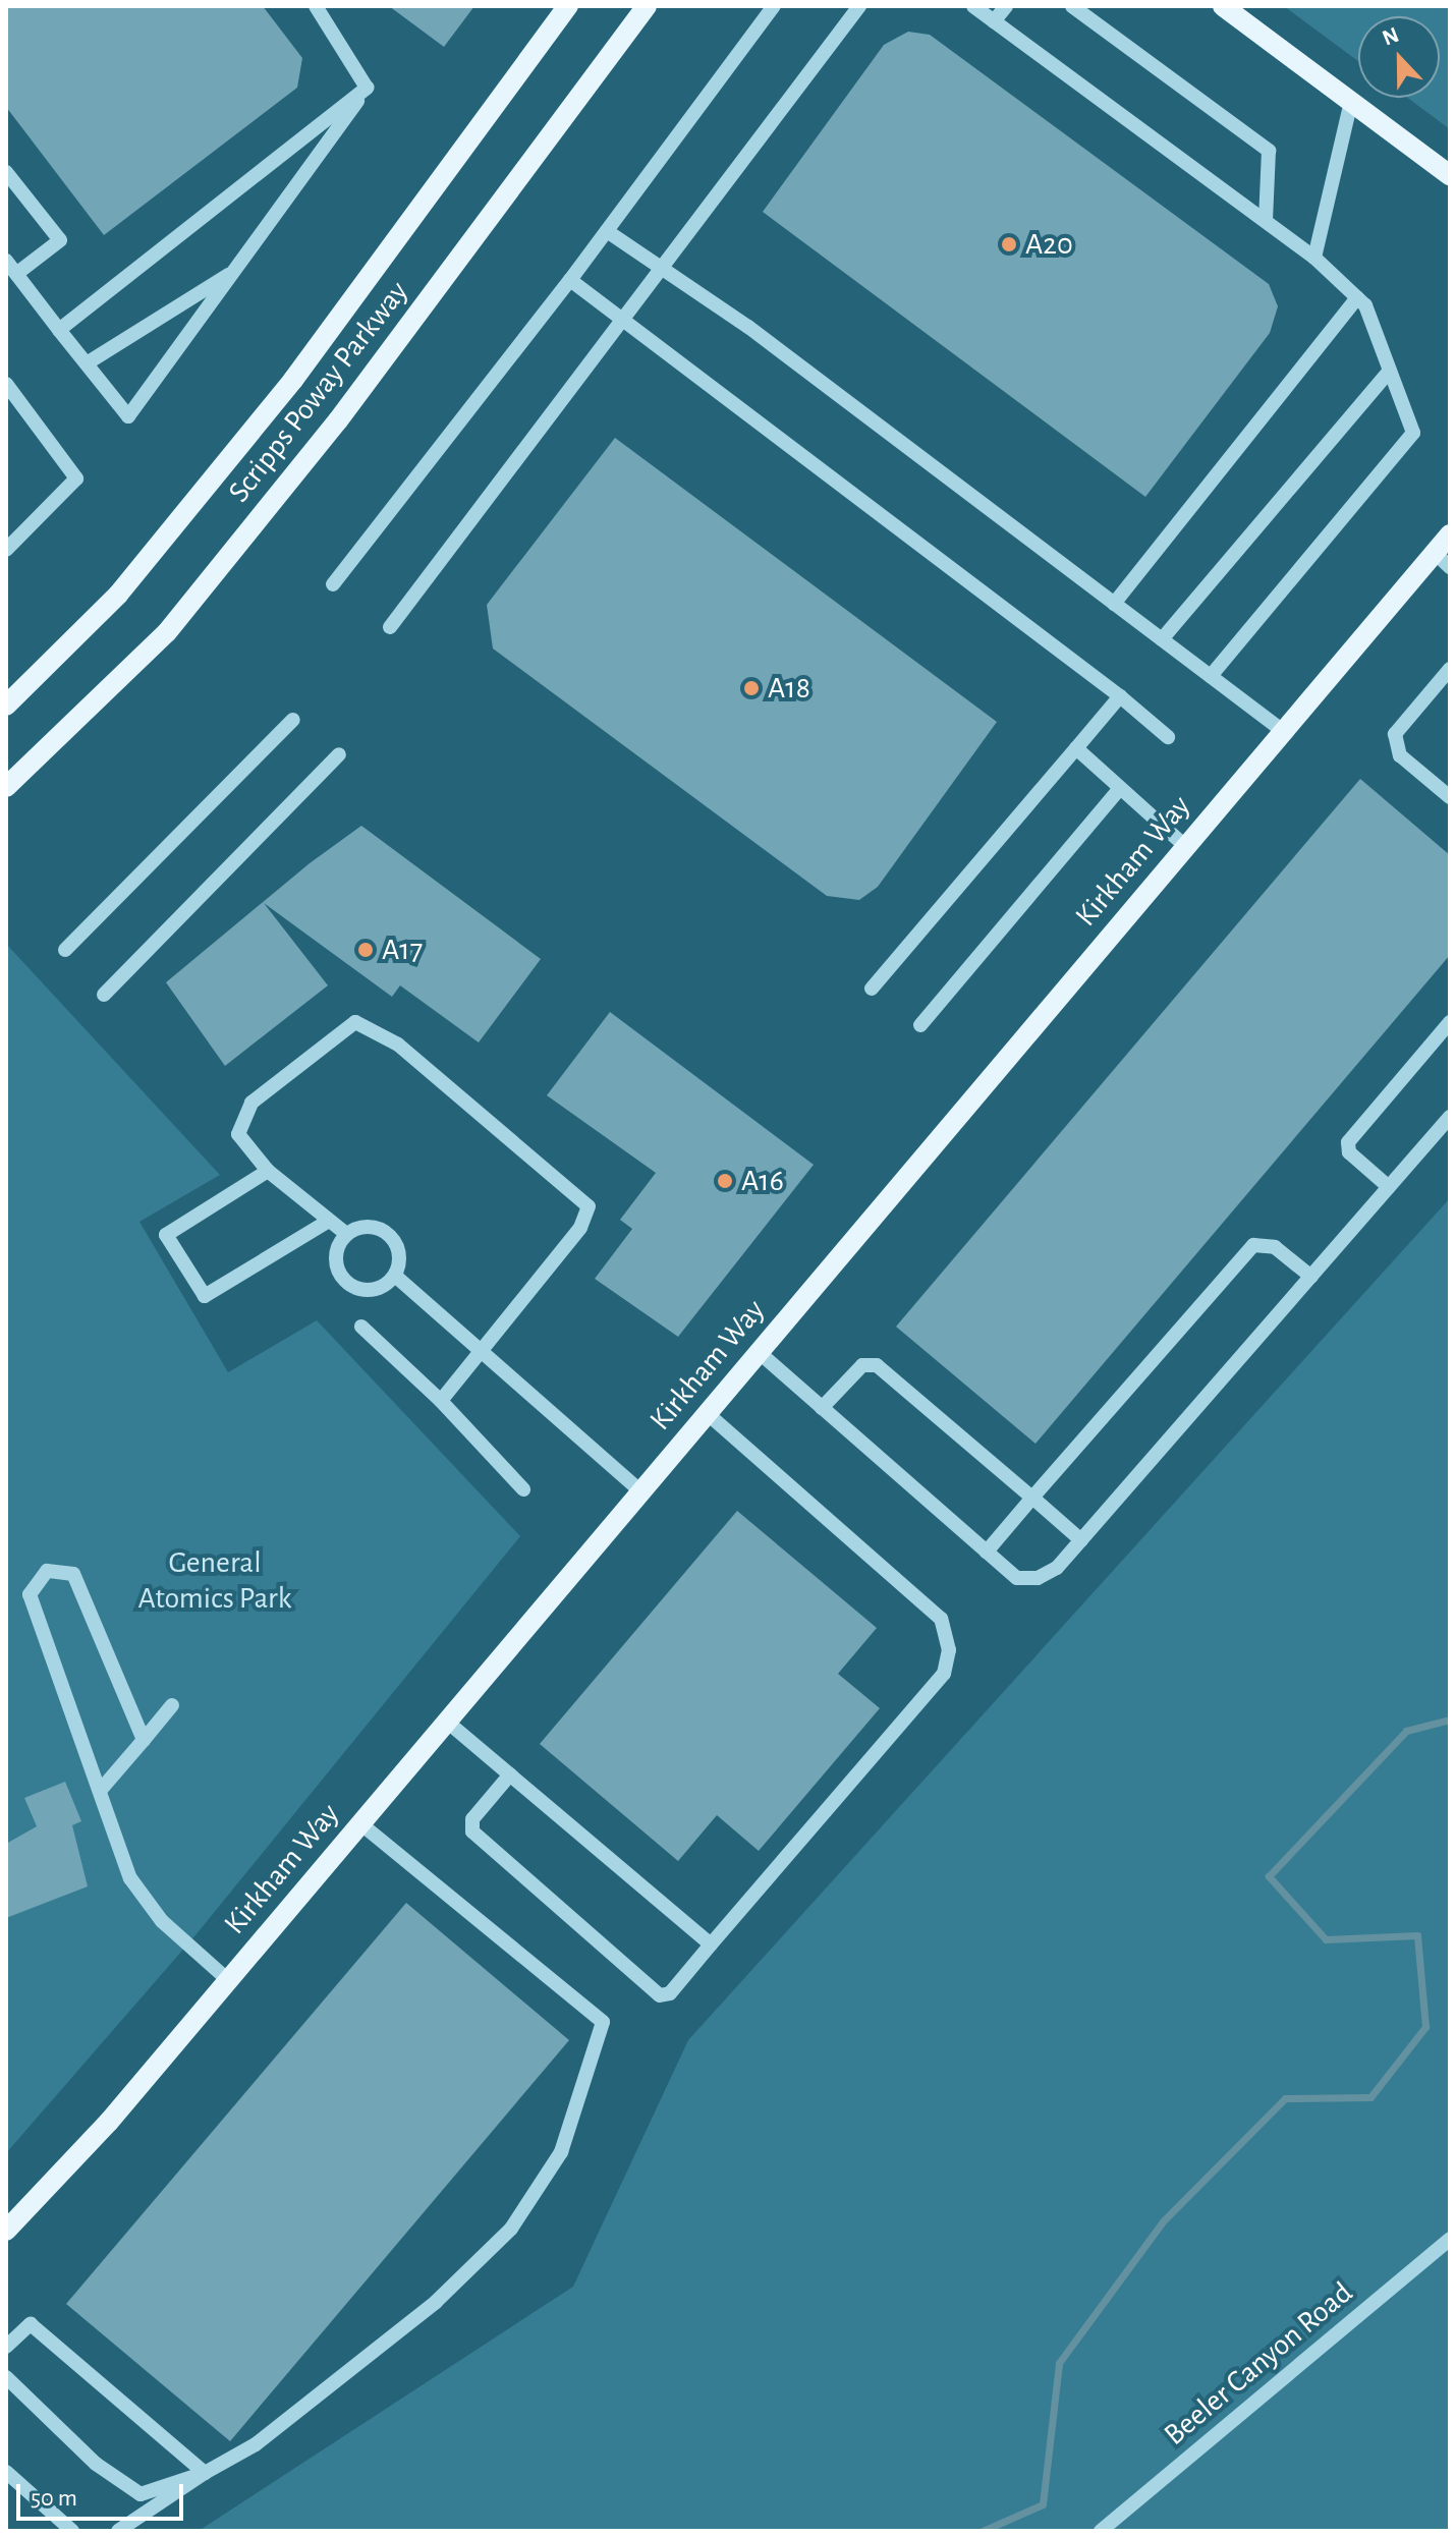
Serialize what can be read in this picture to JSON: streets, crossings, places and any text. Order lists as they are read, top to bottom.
{
  "streets": {
    "main road": ["Scripps Poway Parkway", "Kirkham Way"],
    "lane": ["Beeler Canyon Road"]
  },
  "parks": ["General Atomics Park"],
  "places": [
    "A20",
    "A18",
    "A17",
    "A16"
  ],
  "scale_bar": "50 m",
  "north": "top"
}
